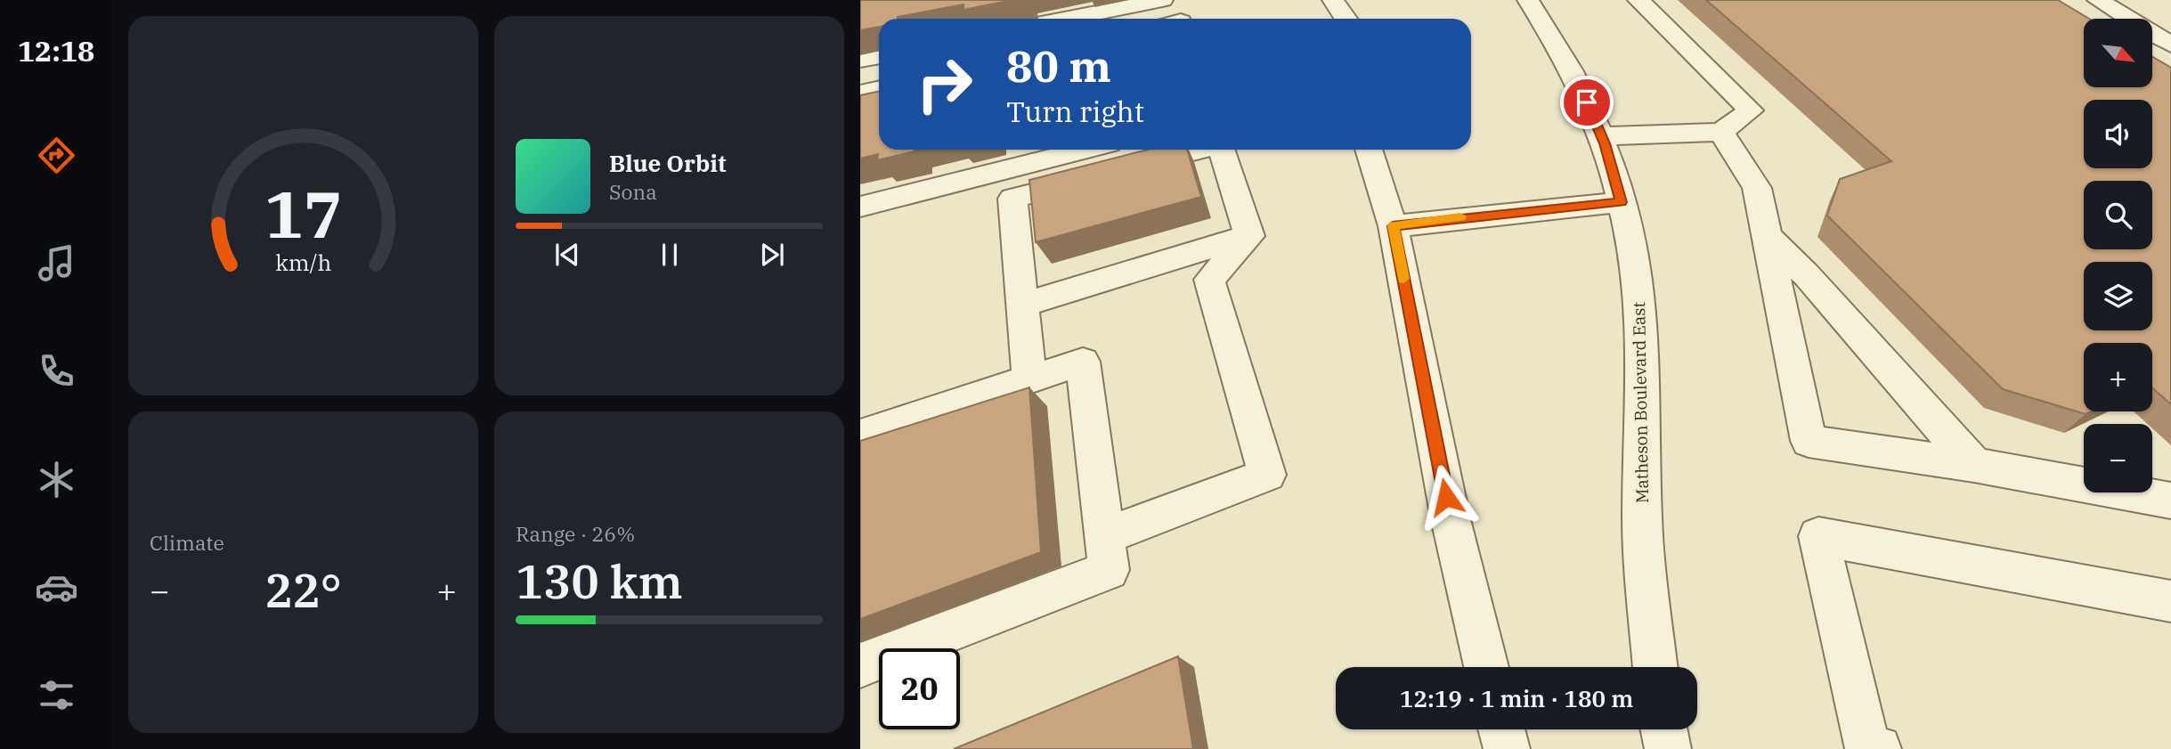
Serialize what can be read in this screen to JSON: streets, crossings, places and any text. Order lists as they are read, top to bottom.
{
  "streets": {
    "street": ["Matheson Boulevard East"]
  },
  "north": "bottom right",
  "page": {
    "tabs": "12:18",
    "map_buttons": ["+", "−"],
    "turn": ["80 m", "Turn right"],
    "song": ["Blue Orbit", "Sona"],
    "tile": [
      "Climate",
      ["Range · 26%", "130 km"]
    ],
    "heat": ["−", "22°", "+"],
    "limit": "20",
    "trip": "12:19 · 1 min · 180 m",
    "gauge": ["17", "km/h"]
  }
}
